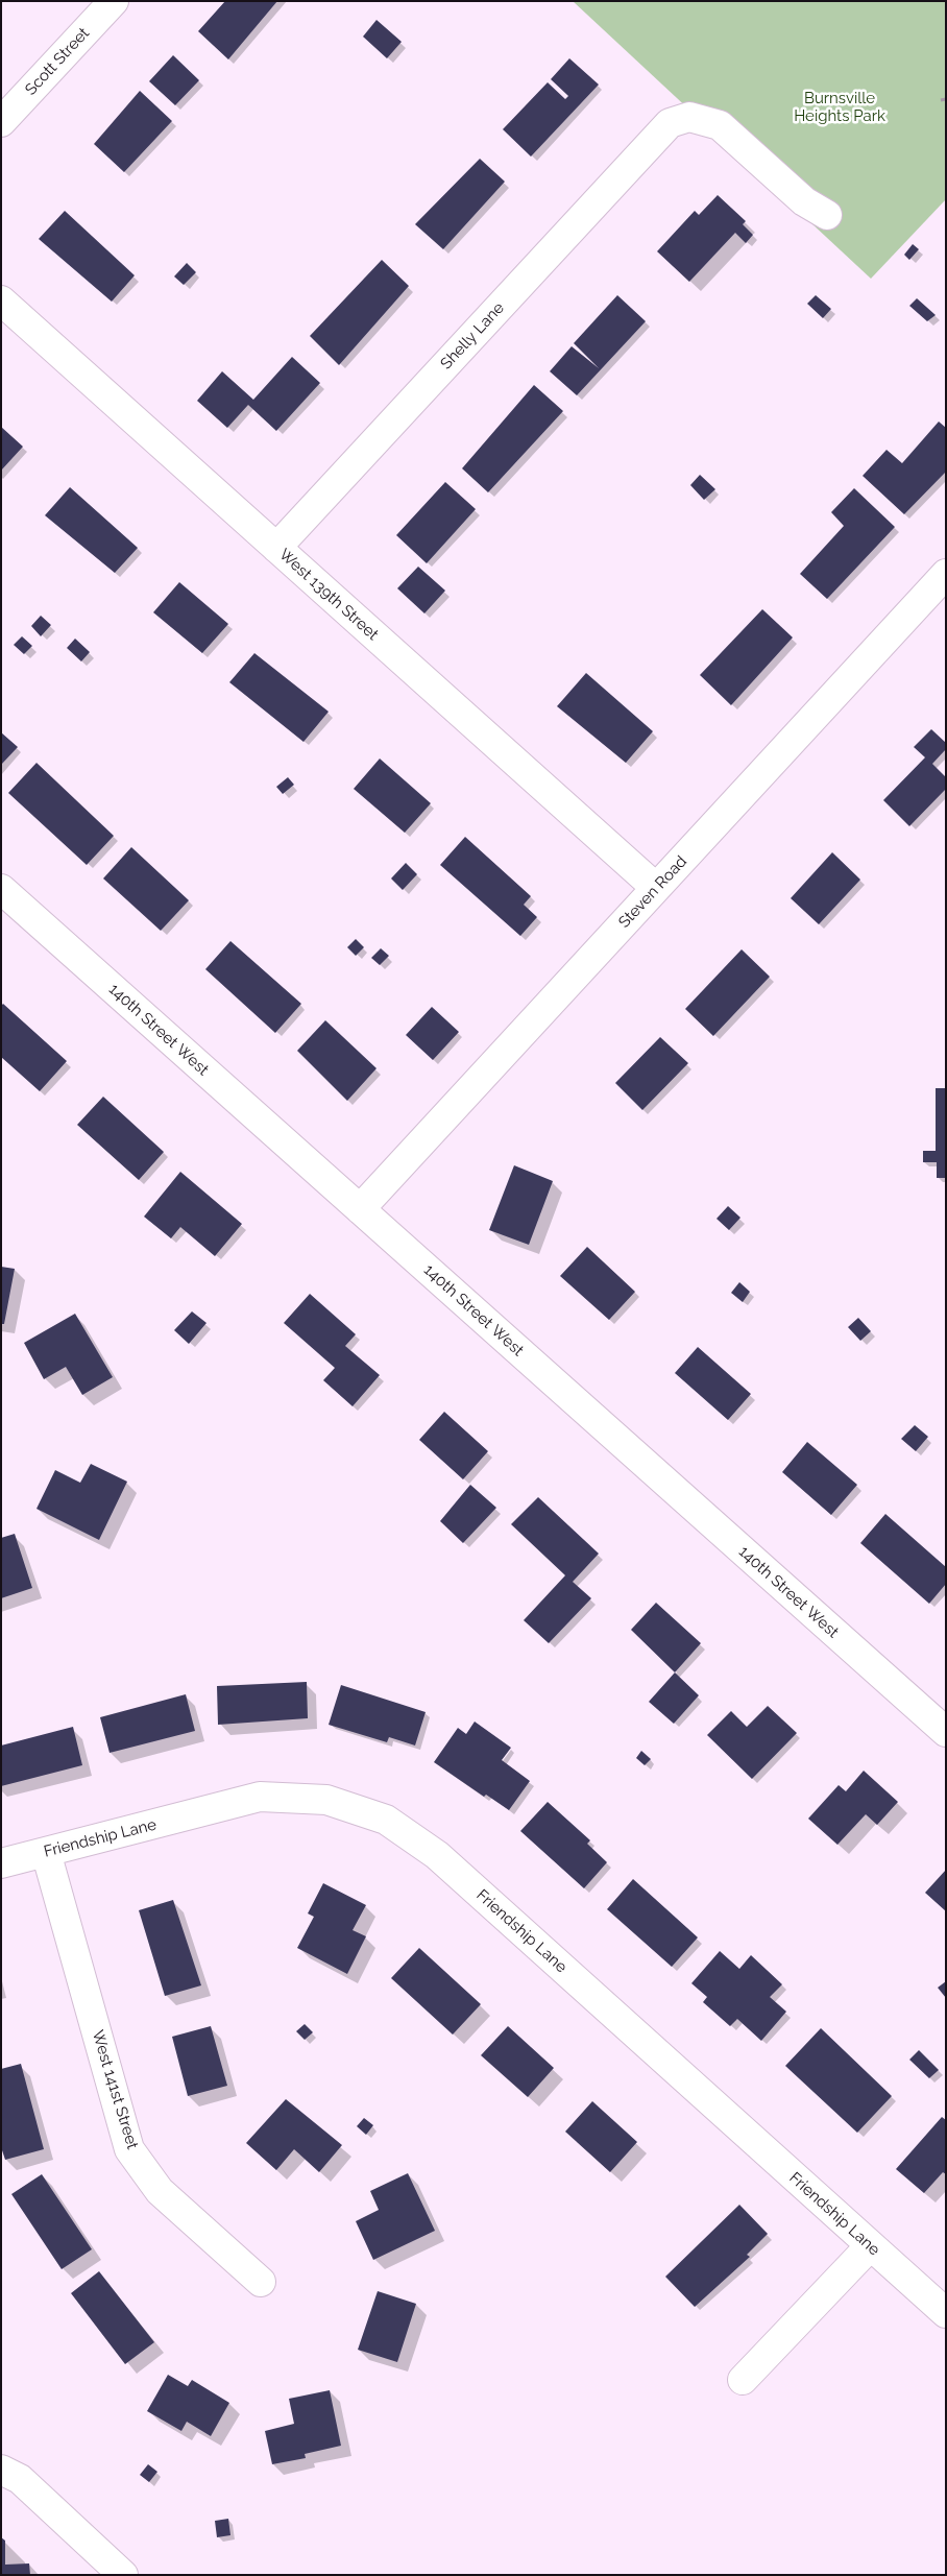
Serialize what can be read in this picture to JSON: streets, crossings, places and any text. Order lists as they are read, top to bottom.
{
  "streets": {
    "street": [
      "Scott Street",
      "Shelly Lane",
      "West 139th Street",
      "Steven Road",
      "140th Street West",
      "Friendship Lane",
      "West 141st Street"
    ]
  },
  "crossings": [
    ["Shelly Lane", "West 139th Street"],
    ["West 139th Street", "Steven Road"],
    ["Steven Road", "140th Street West"],
    ["Friendship Lane", "West 141st Street"]
  ],
  "parks": ["Burnsville Heights Park"]
}
